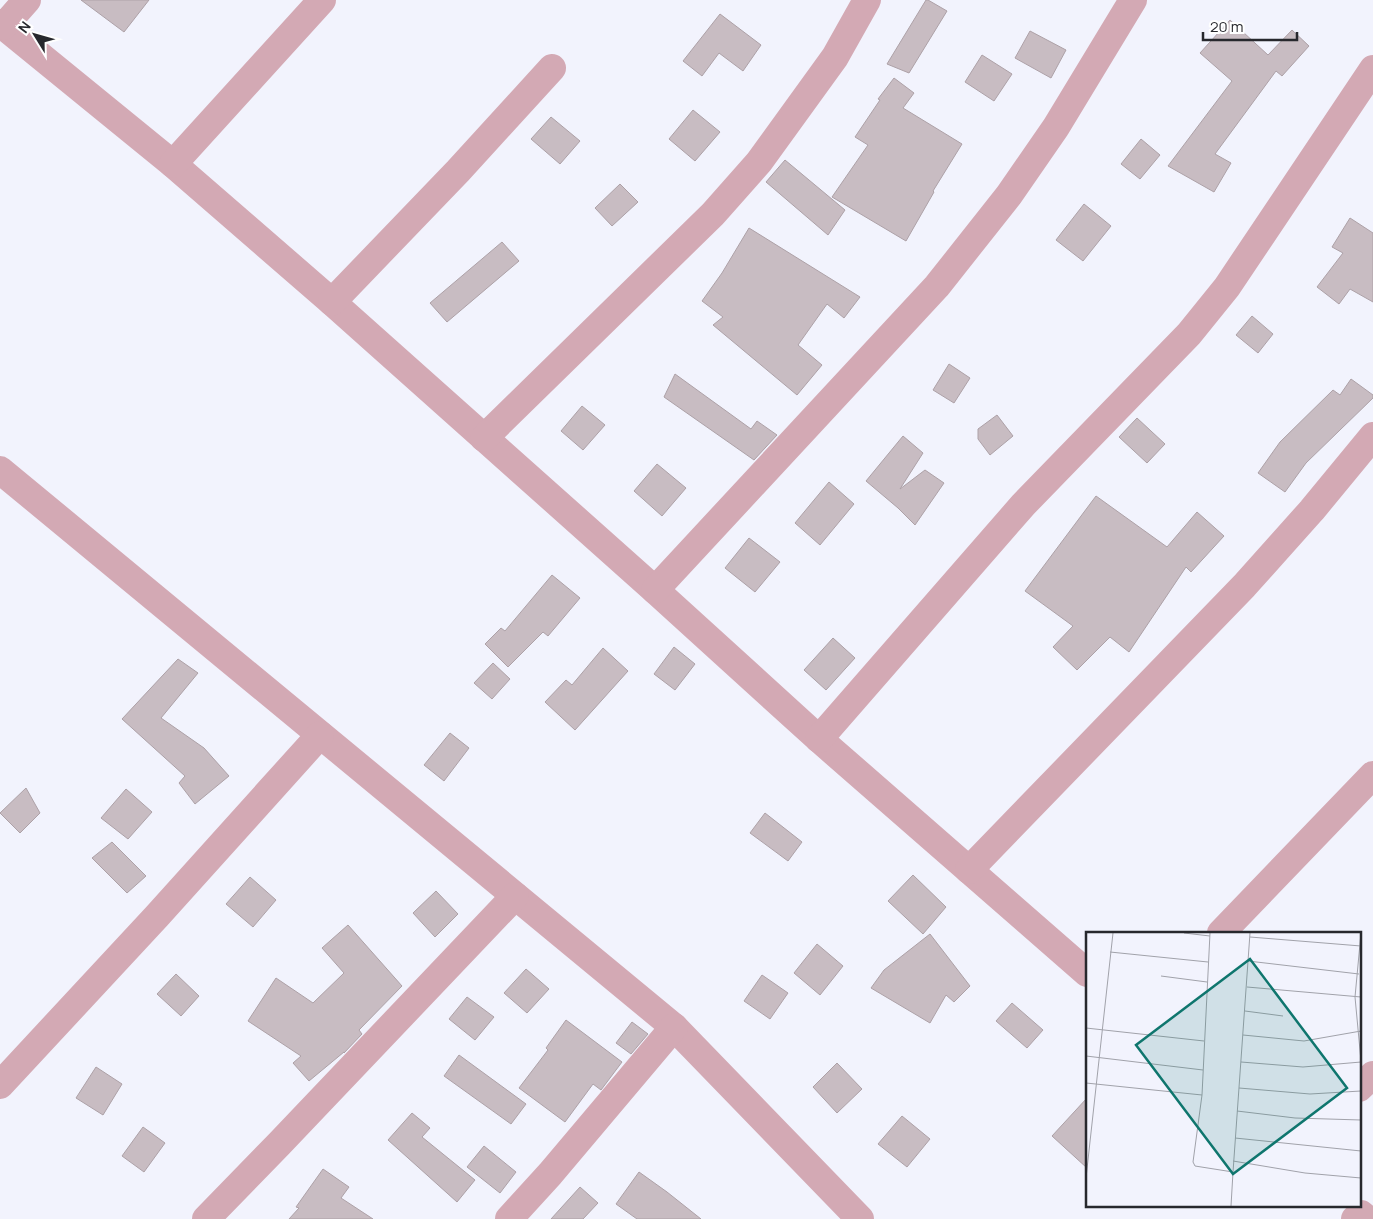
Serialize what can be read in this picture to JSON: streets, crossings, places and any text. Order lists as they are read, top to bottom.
{
  "scale_bar": "20 m",
  "north": "top left"
}
